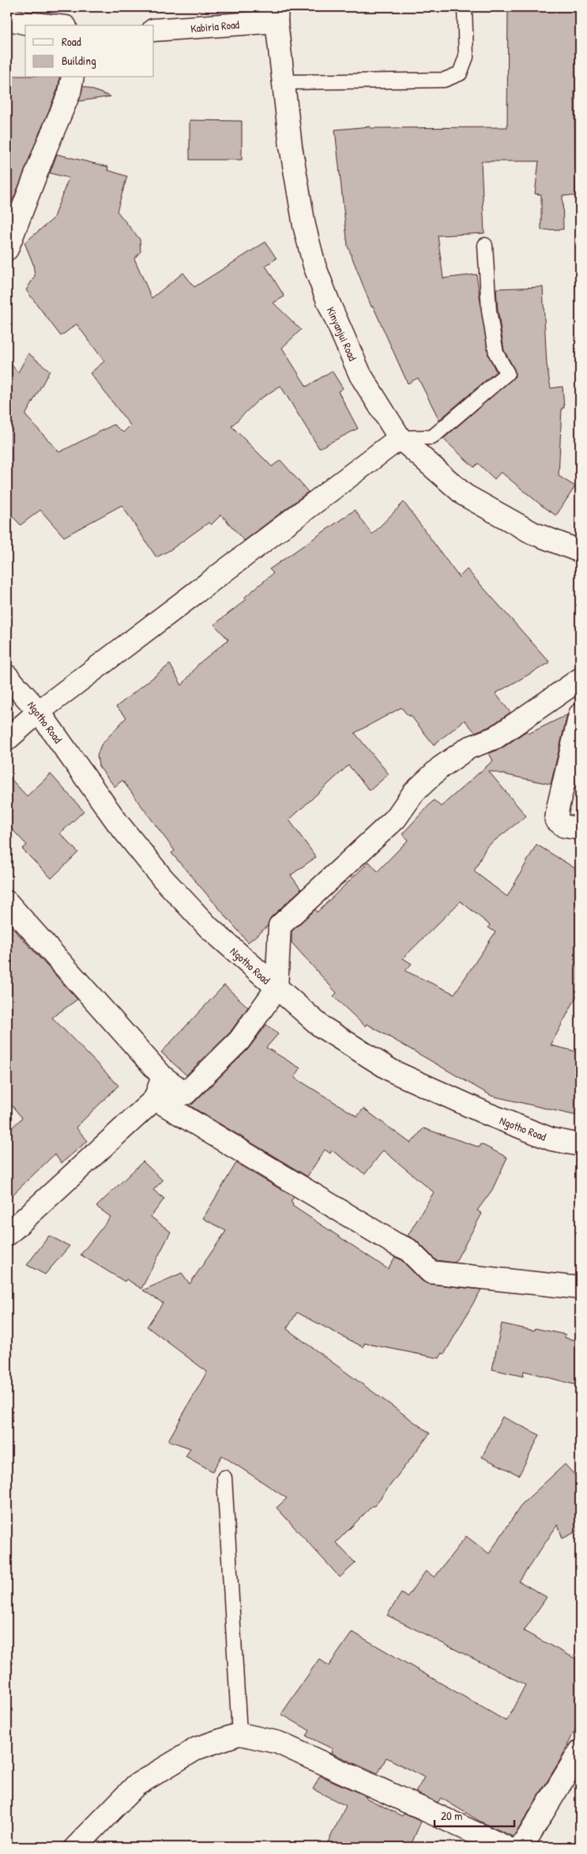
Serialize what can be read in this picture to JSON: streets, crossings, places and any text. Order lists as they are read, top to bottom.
{
  "streets": {
    "street": ["Kabiria Road", "Kinyanjui Road", "Ngotho Road"]
  },
  "crossings": [
    ["Kabiria Road", "Kinyanjui Road"]
  ],
  "legend": ["Road", "Building"],
  "scale_bar": "20 m"
}
